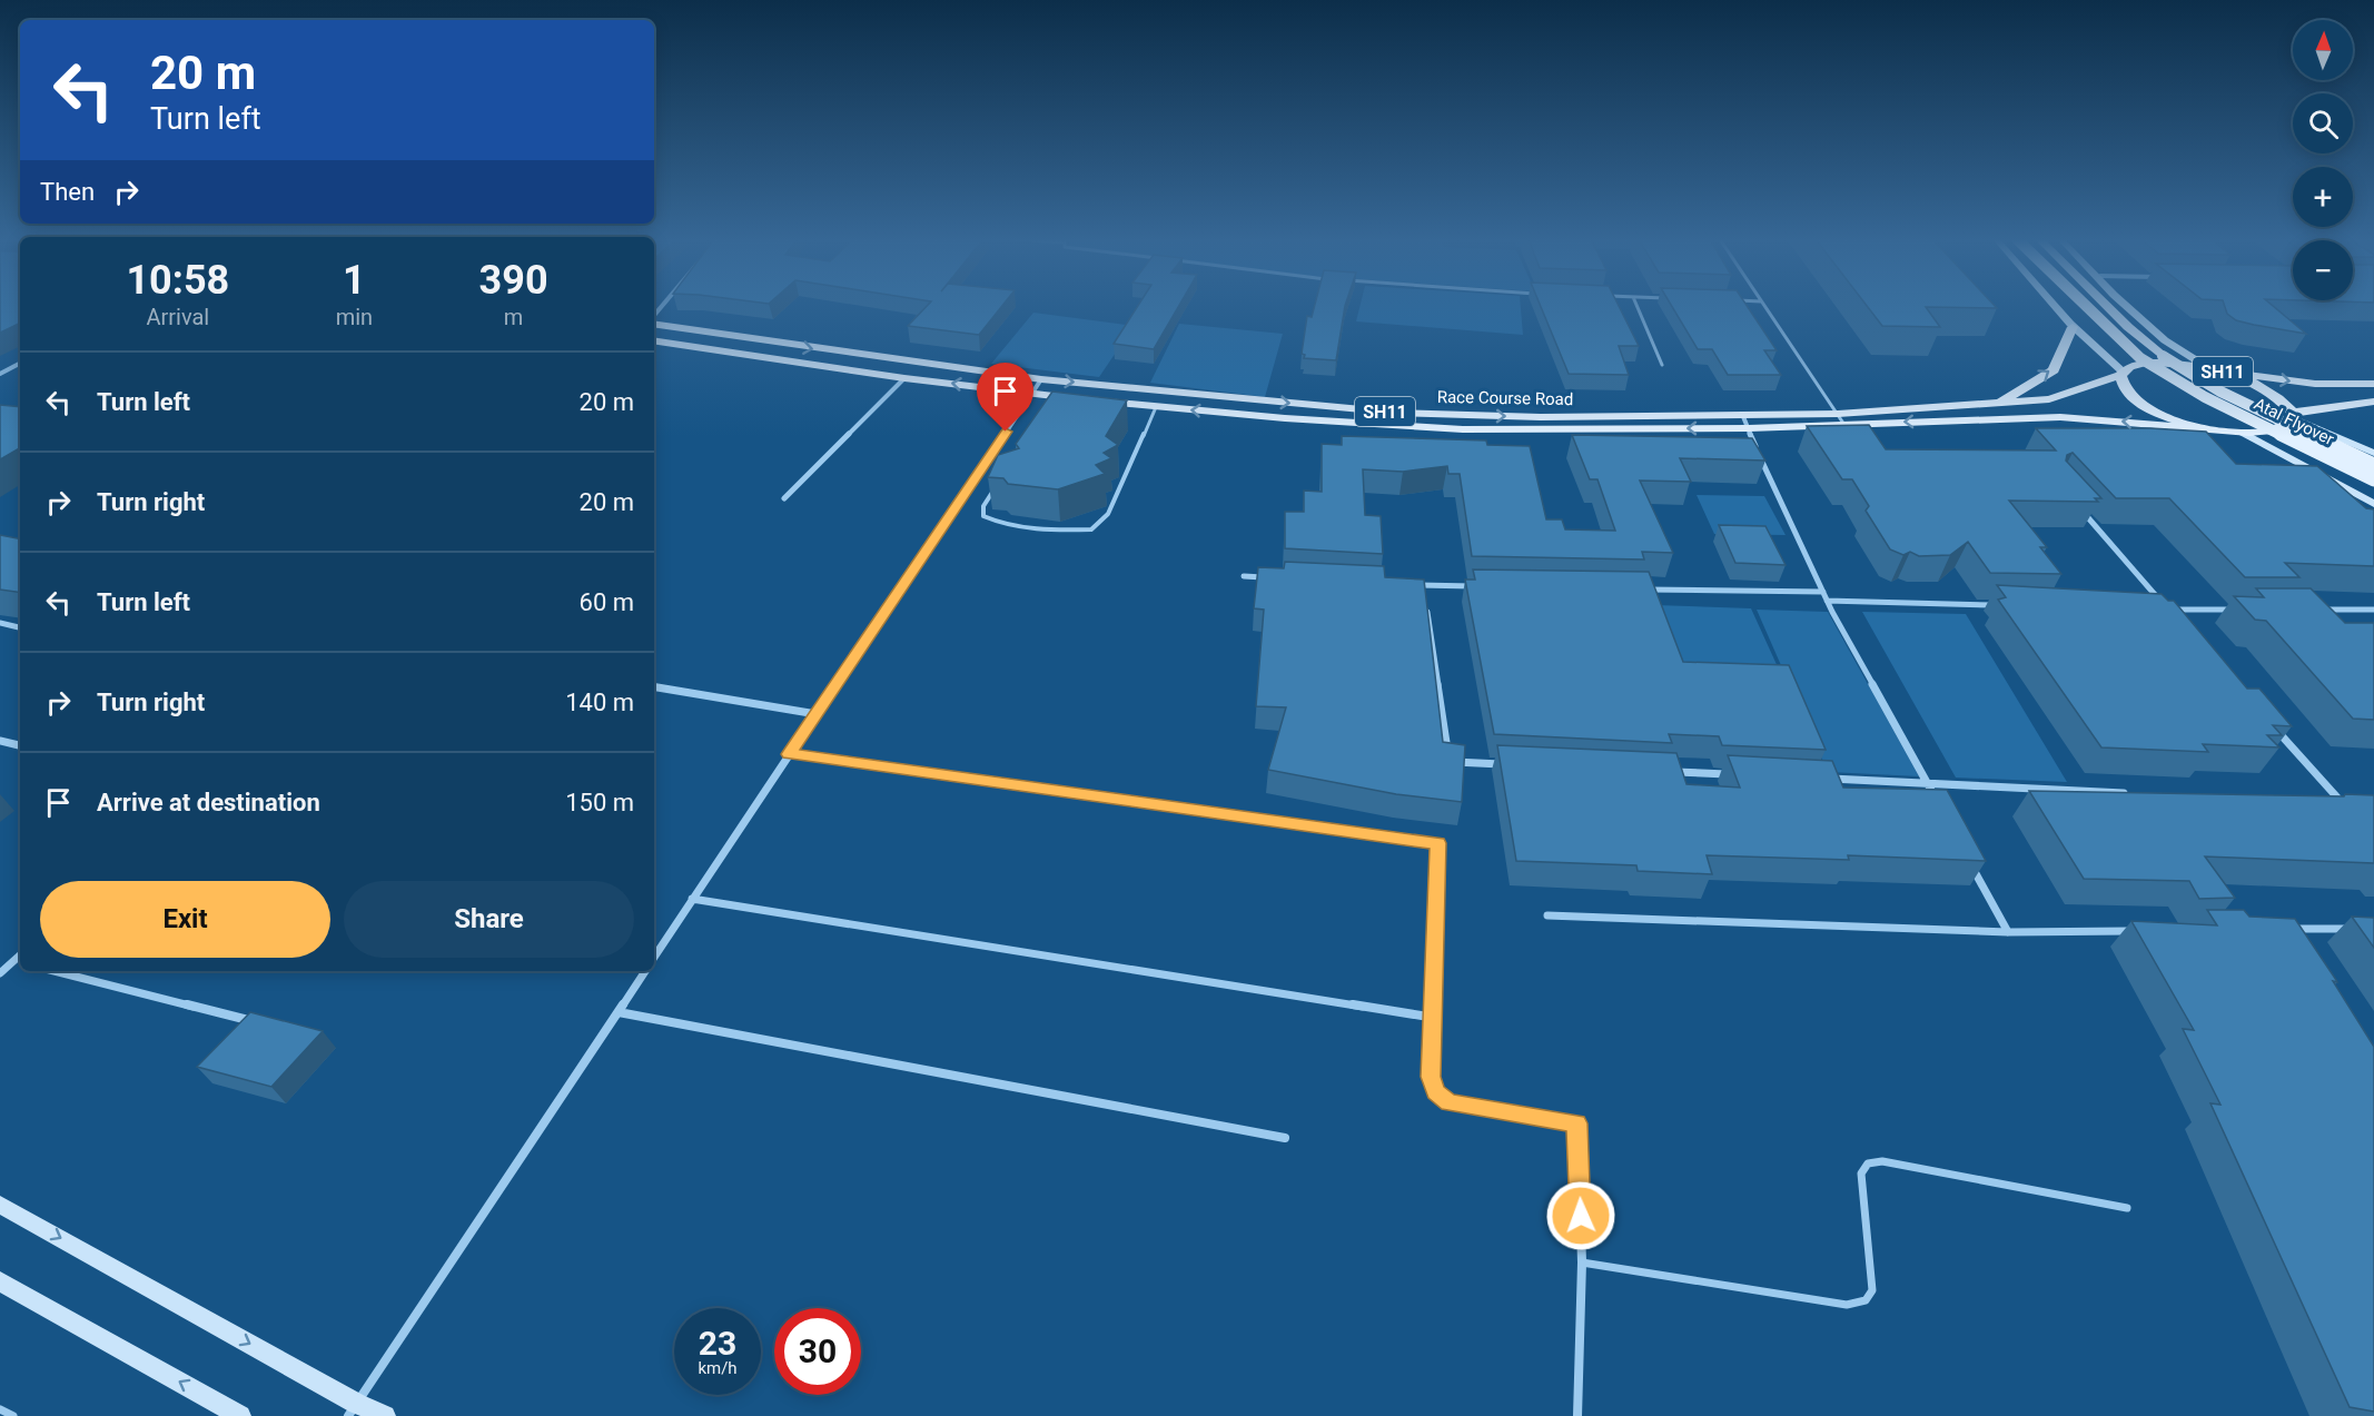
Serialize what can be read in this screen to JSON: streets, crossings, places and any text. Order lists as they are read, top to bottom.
{
  "streets": {
    "main road": ["SH11", "Race Course Road", "Atal Flyover"]
  },
  "crossings": [
    ["SH11", "Race Course Road"]
  ],
  "north": "top",
  "page": {
    "map_buttons": ["+", "−"],
    "turn": ["20 m", "Turn left"],
    "then": "Then",
    "eta": [
      "10:58",
      "Arrival",
      "1",
      "min",
      "390",
      "m"
    ],
    "list": [
      {
        "name": "Turn left",
        "value": "20 m"
      },
      {
        "name": "Turn right",
        "value": "20 m"
      },
      {
        "name": "Turn left",
        "value": "60 m"
      },
      {
        "name": "Turn right",
        "value": "140 m"
      },
      {
        "name": "Arrive at destination",
        "value": "150 m"
      }
    ],
    "buttons": ["Exit", "Share"],
    "speed": "23 km/h",
    "limit": "30"
  }
}
